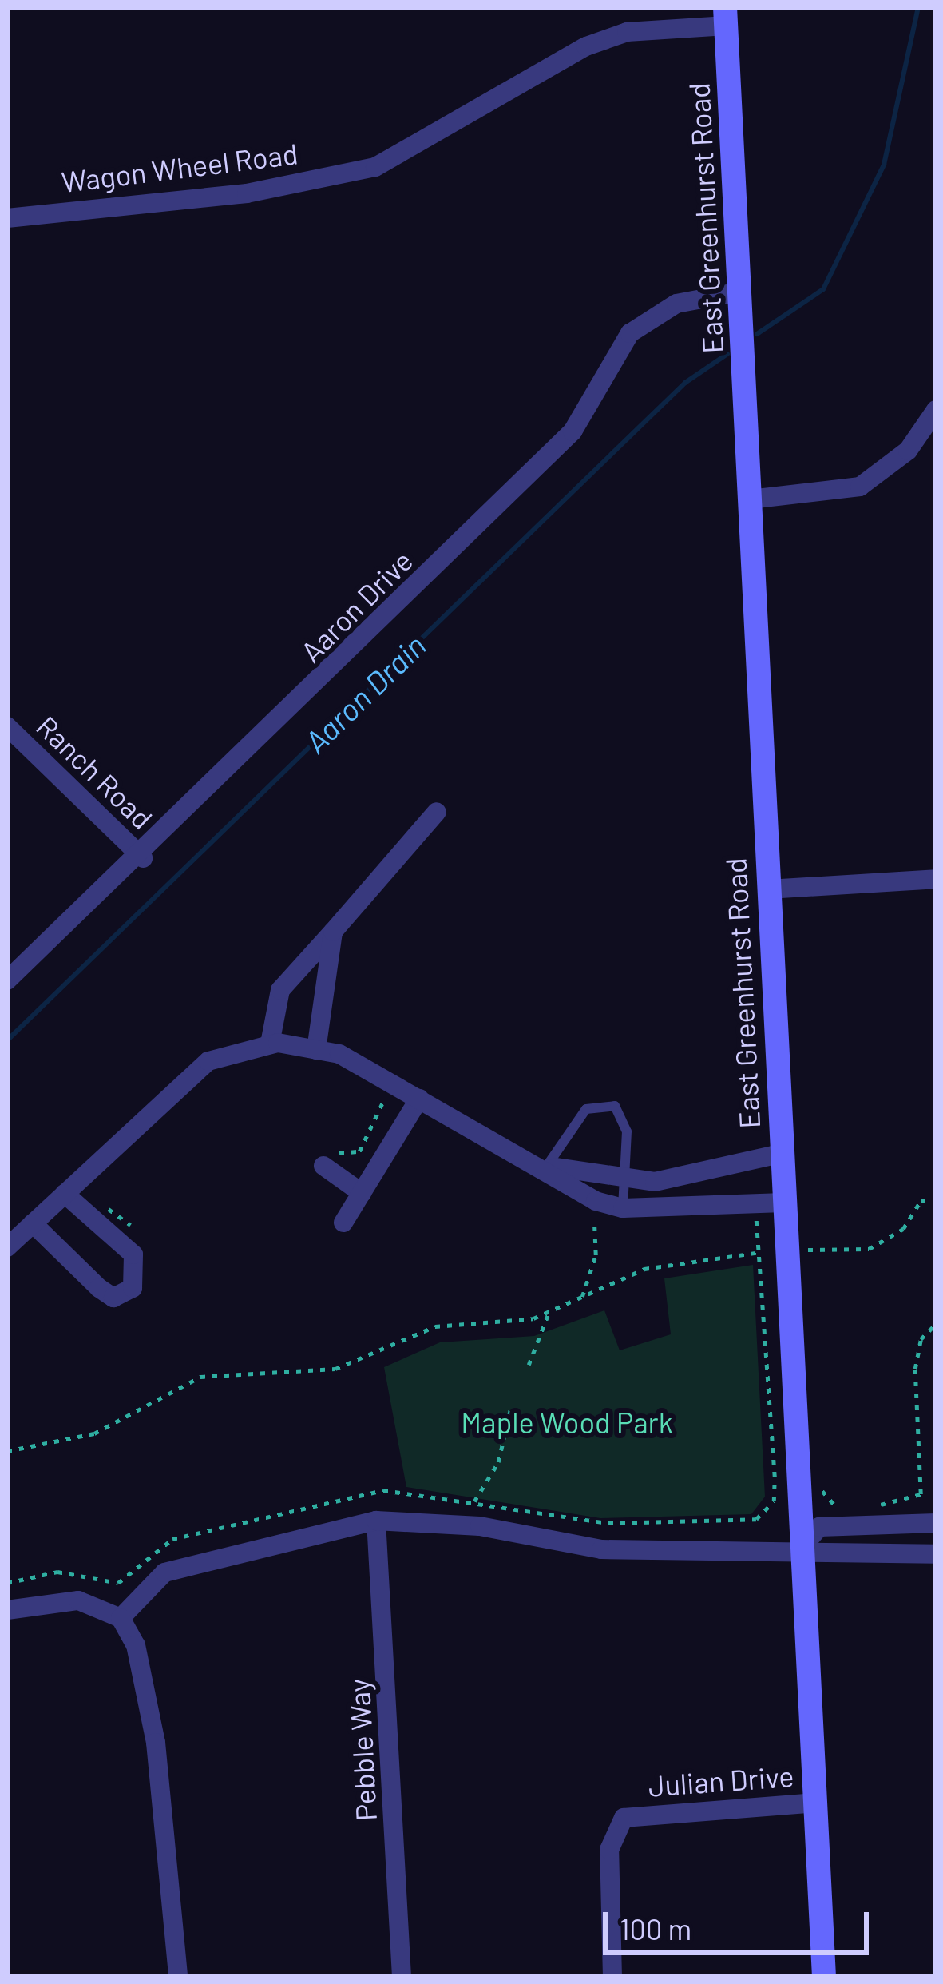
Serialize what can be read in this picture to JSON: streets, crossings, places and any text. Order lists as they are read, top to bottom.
{
  "streets": {
    "main road": ["East Greenhurst Road"],
    "street": [
      "Wagon Wheel Road",
      "Aaron Drive",
      "Ranch Road",
      "Pebble Way",
      "Julian Drive"
    ]
  },
  "crossings": [
    ["Wagon Wheel Road", "East Greenhurst Road"],
    ["East Greenhurst Road", "Aaron Drive"],
    ["East Greenhurst Road", "Julian Drive"],
    ["Aaron Drive", "Ranch Road"]
  ],
  "water": ["Aaron Drain"],
  "parks": ["Maple Wood Park"],
  "scale_bar": "100 m"
}
